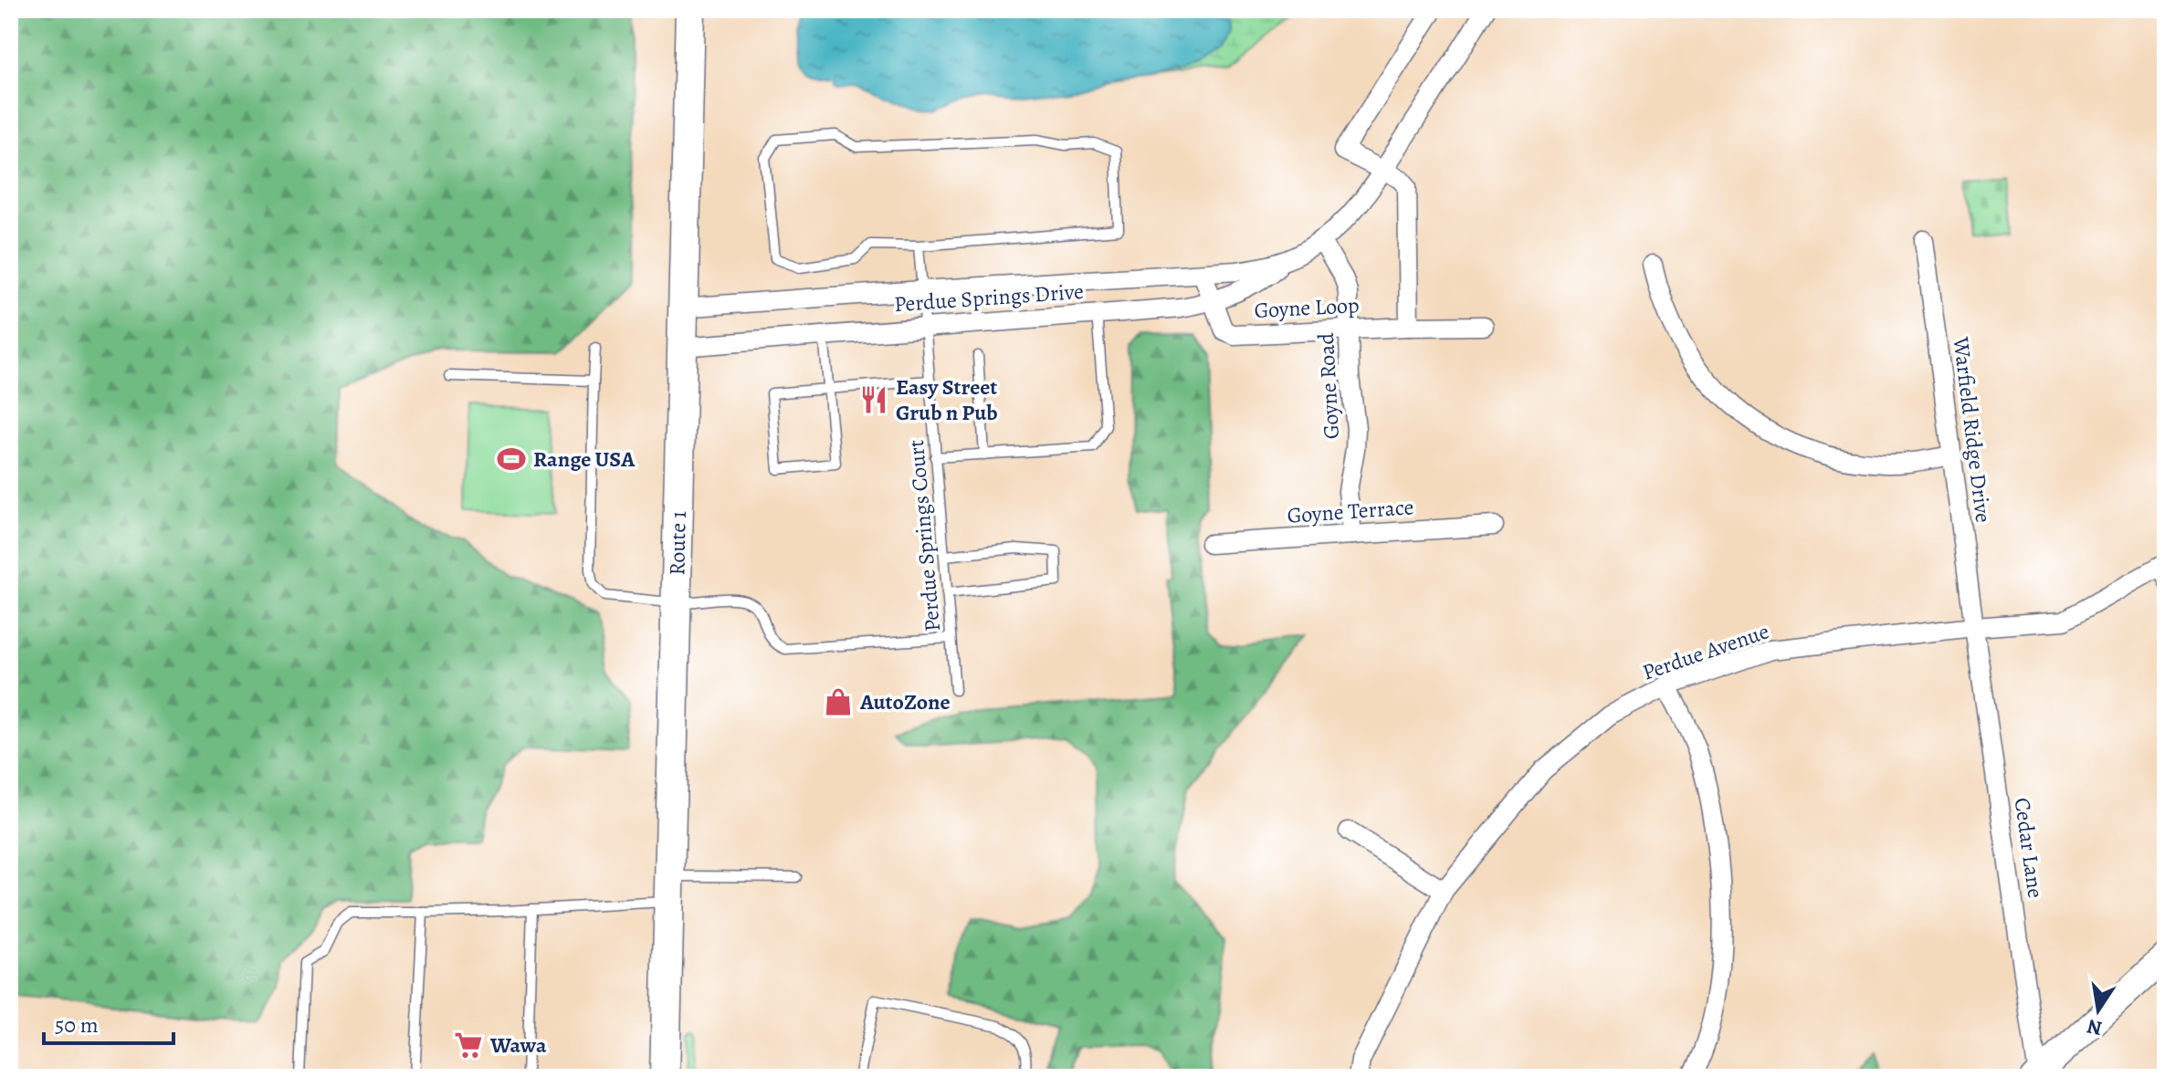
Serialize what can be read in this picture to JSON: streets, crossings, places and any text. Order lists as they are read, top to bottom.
{
  "streets": {
    "main road": ["Route 1"],
    "street": [
      "Perdue Springs Drive",
      "Goyne Loop",
      "Goyne Road",
      "Warfield Ridge Drive",
      "Goyne Terrace",
      "Perdue Avenue",
      "Cedar Lane"
    ],
    "lane": ["Perdue Springs Court"]
  },
  "crossings": [
    ["Perdue Springs Drive", "Goyne Loop"],
    ["Perdue Springs Drive", "Goyne Road"],
    ["Perdue Springs Drive", "Perdue Springs Court"],
    ["Perdue Springs Drive", "Route 1"],
    ["Goyne Loop", "Goyne Road"],
    ["Goyne Road", "Goyne Terrace"],
    ["Warfield Ridge Drive", "Perdue Avenue"],
    ["Warfield Ridge Drive", "Cedar Lane"],
    ["Perdue Avenue", "Cedar Lane"]
  ],
  "places": {
    "restaurant": ["Easy Street Grub n Pub"],
    "sports": ["Range USA"],
    "shop": ["AutoZone"],
    "supermarket": ["Wawa"]
  },
  "scale_bar": "50 m",
  "north": "bottom"
}
